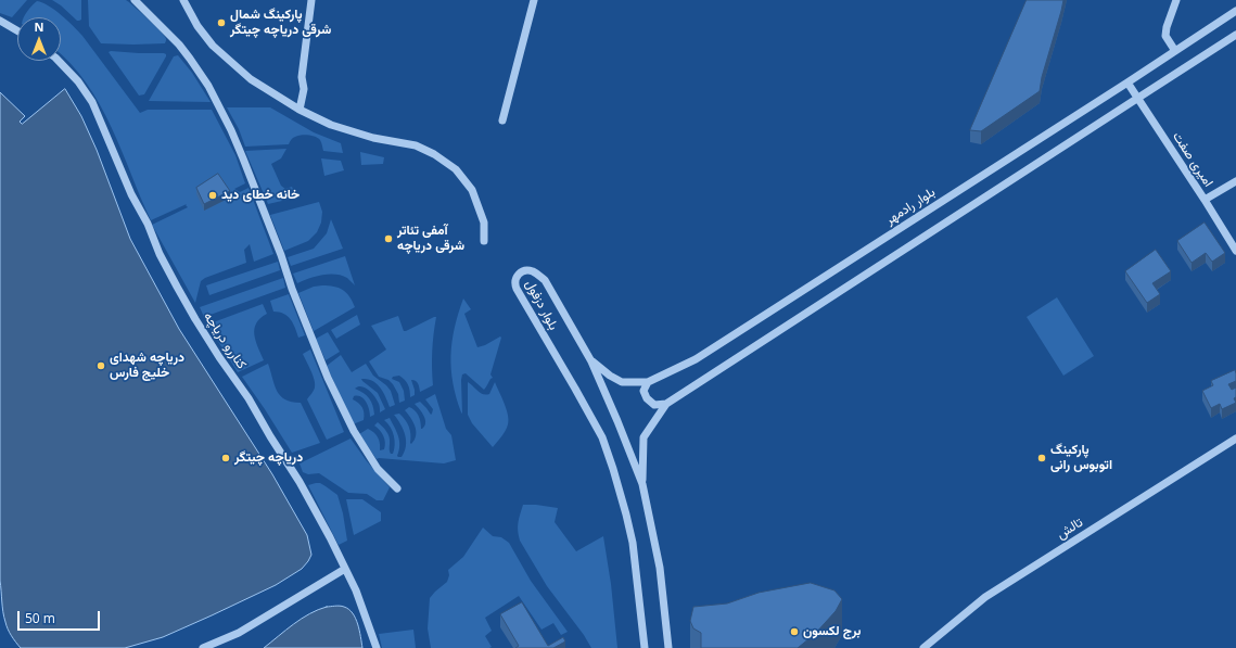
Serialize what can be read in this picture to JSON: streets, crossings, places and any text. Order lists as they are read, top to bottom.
{
  "streets": {
    "street": [
      "امیری صفت",
      "بلوار رادمهر",
      "بلوار دزفول",
      "کناررو دریاچه",
      "تالش"
    ]
  },
  "crossings": [
    ["امیری صفت", "بلوار رادمهر"],
    ["بلوار رادمهر", "بلوار دزفول"]
  ],
  "places": [
    "پارکینگ شمال شرقی دریاچه چیتگر",
    "خانه خطای دید",
    "آمفی تئاتر شرقی دریاچه",
    "دریاچه شهدای خلیج فارس",
    "دریاچه چیتگر",
    "پارکینگ اتوبوس رانی",
    "برج لکسون"
  ],
  "scale_bar": "50 m",
  "north": "top"
}
